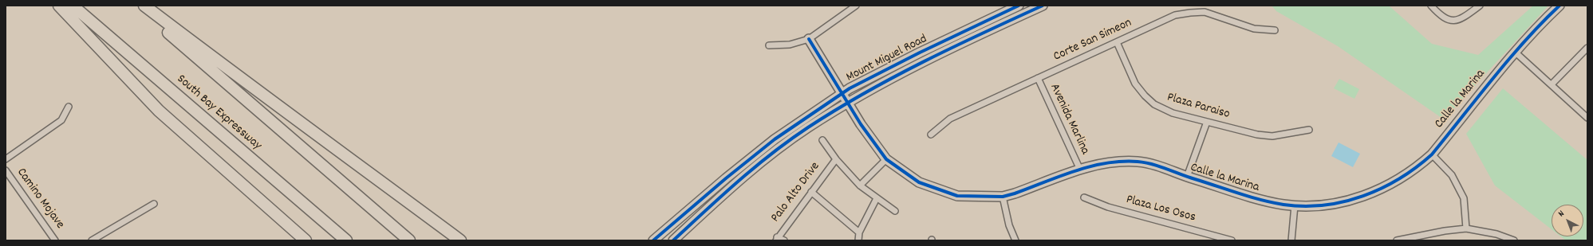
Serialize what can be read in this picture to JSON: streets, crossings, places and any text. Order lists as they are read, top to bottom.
{
  "streets": {
    "highway": ["South Bay Expressway"],
    "street": [
      "Corte San Simeon",
      "Mount Miguel Road",
      "Calle la Marina",
      "Plaza Paraiso",
      "Avenida Marlina",
      "Palo Alto Drive",
      "Camino Mojave",
      "Plaza Los Osos"
    ]
  },
  "crossings": [
    ["Corte San Simeon", "Plaza Paraiso"],
    ["Corte San Simeon", "Avenida Marlina"],
    ["Mount Miguel Road", "Calle la Marina"],
    ["Calle la Marina", "Avenida Marlina"]
  ],
  "north": "top left"
}
